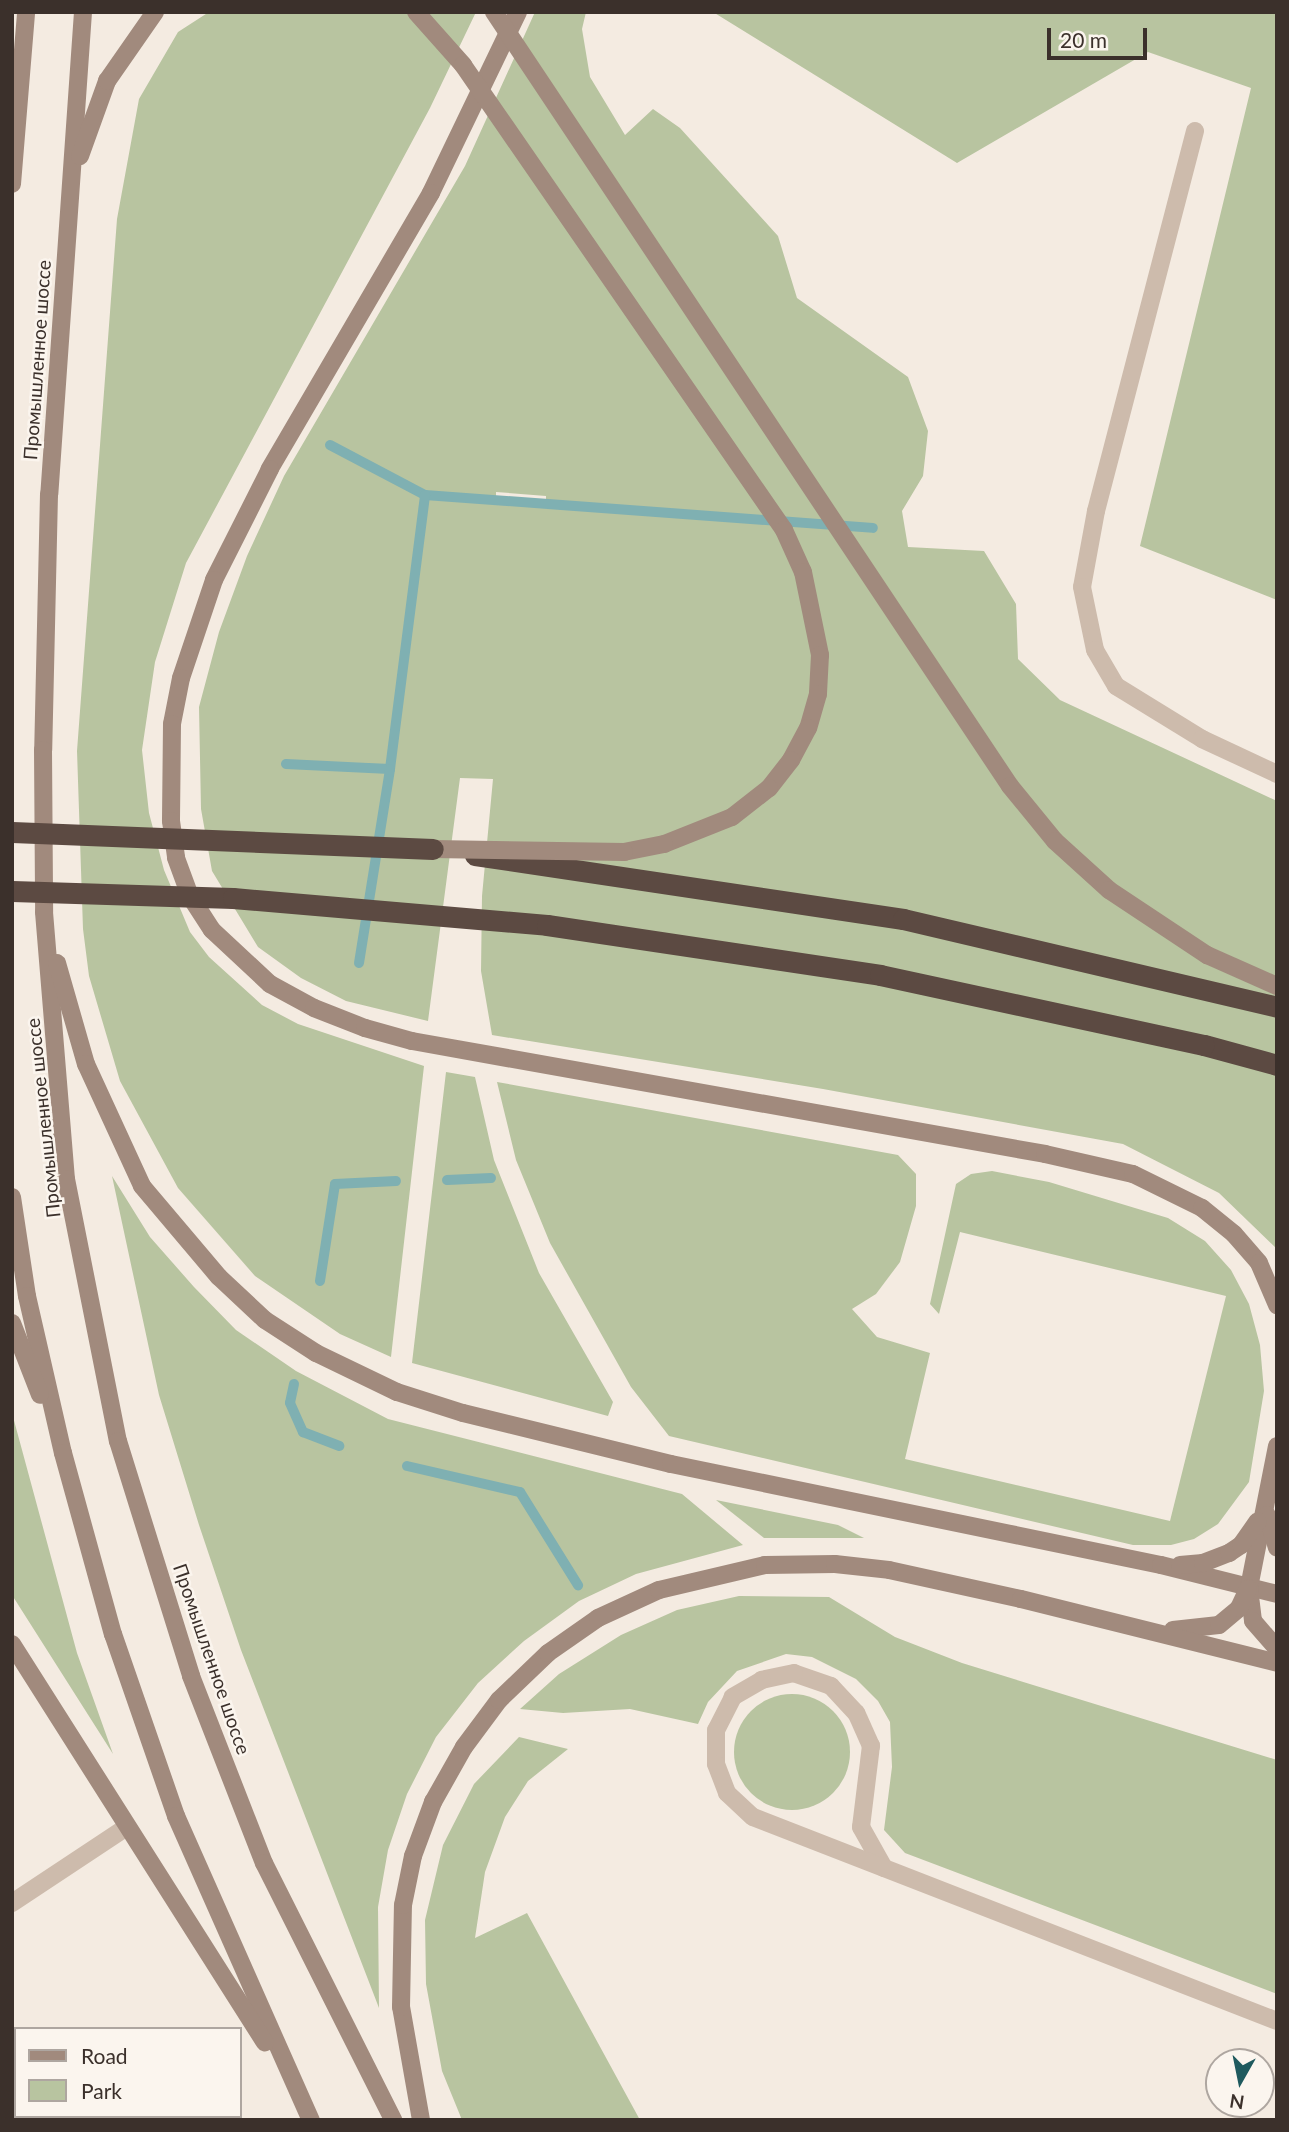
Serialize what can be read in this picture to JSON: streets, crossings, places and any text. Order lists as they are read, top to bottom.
{
  "streets": {
    "main road": ["Промышленное шоссе"]
  },
  "legend": ["Road", "Park"],
  "scale_bar": "20 m",
  "north": "bottom"
}
